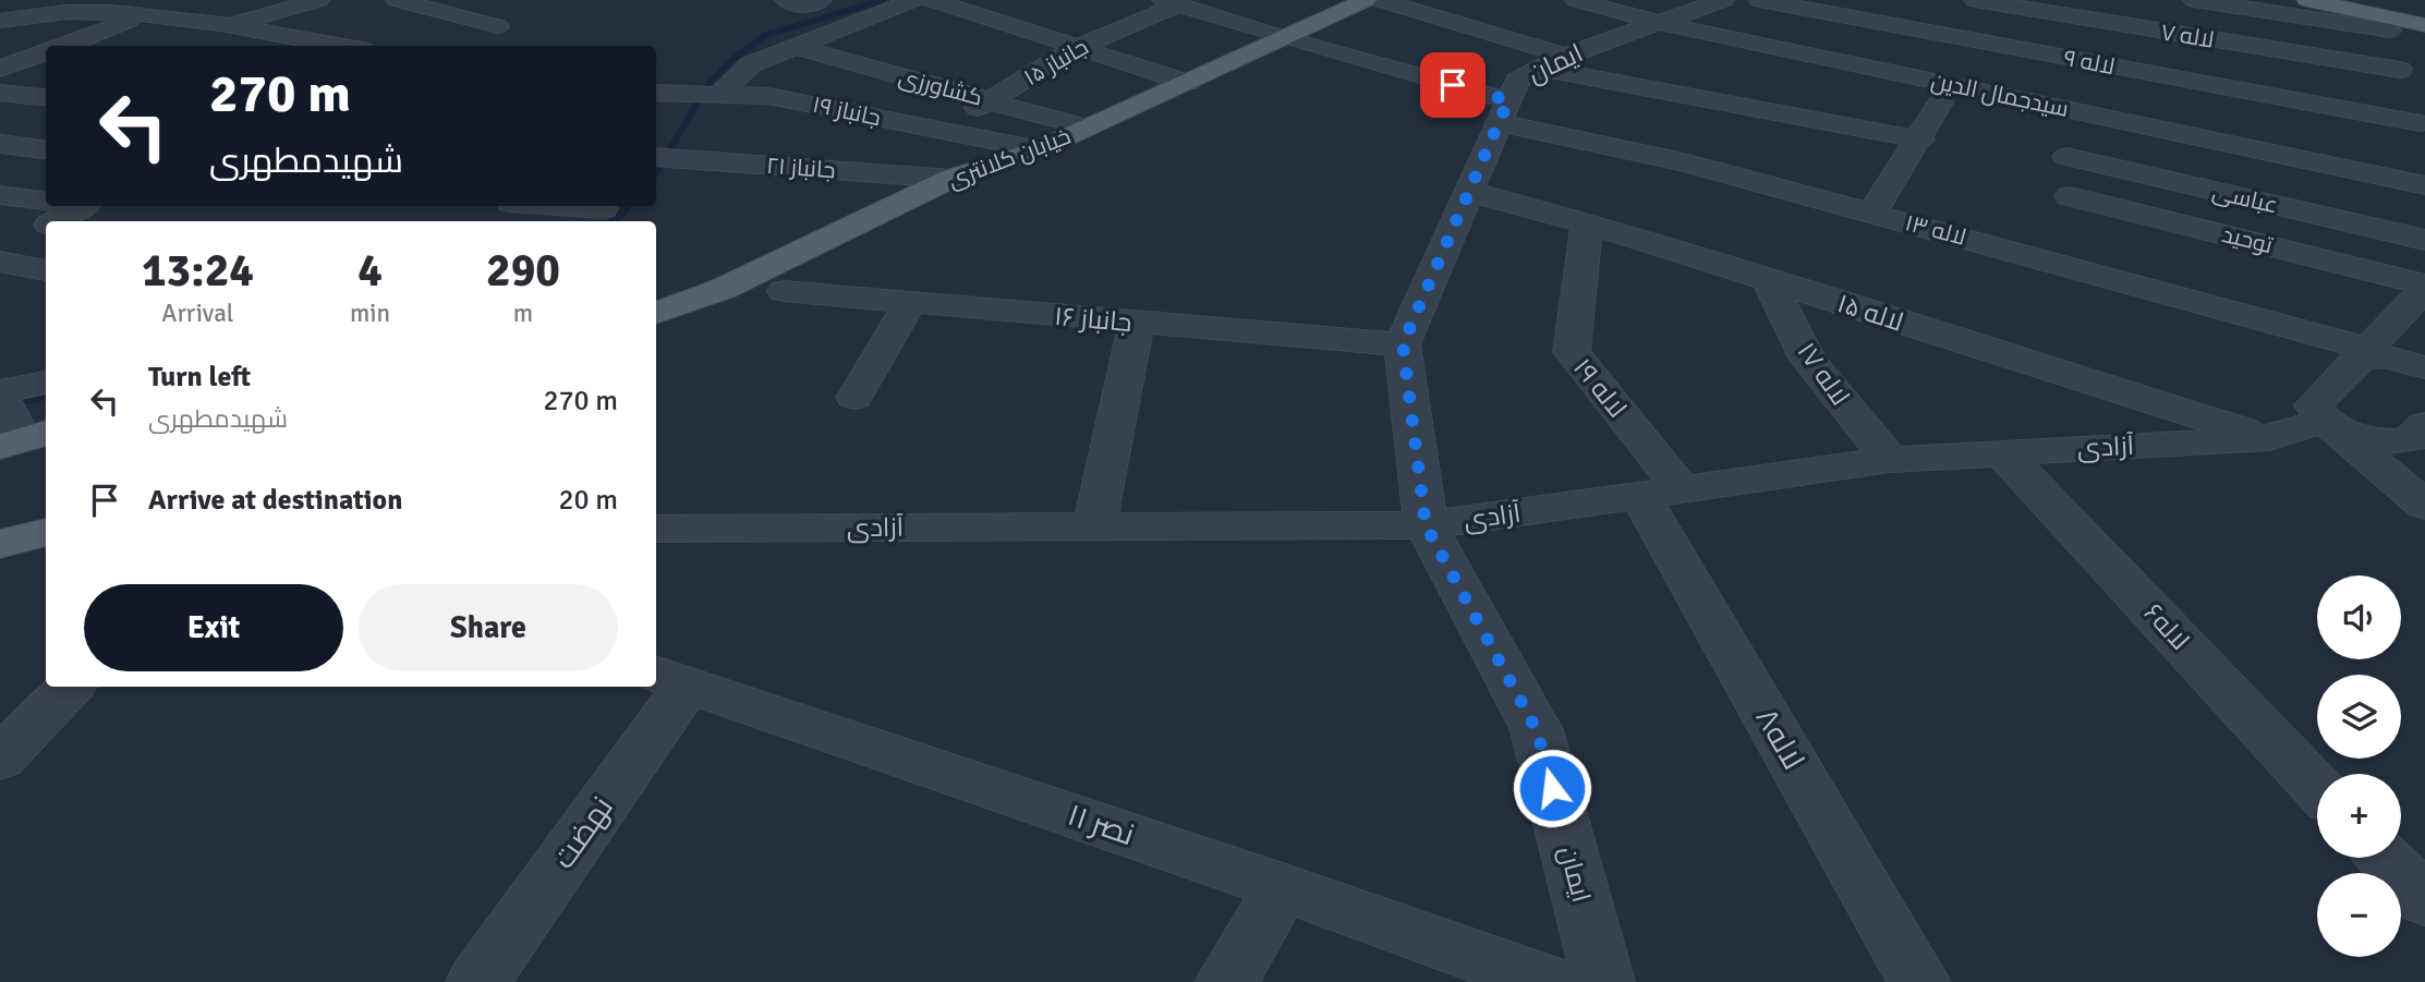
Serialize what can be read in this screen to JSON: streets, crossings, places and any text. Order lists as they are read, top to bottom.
{
  "streets": {
    "main road": ["خیابان کلانتری"],
    "street": [
      "لاله ۷",
      "جانباز ۱۵",
      "لاله ۹",
      "ایمان",
      "کشاورزی",
      "سیدجمال الدین",
      "جانباز ۱۹",
      "جانباز ۲۱",
      "عباسی",
      "لاله ۱۳",
      "توحید",
      "لاله ۱۵",
      "جانباز ۱۶",
      "لاله ۱۷",
      "لاله ۱۹",
      "آزادی",
      "لاله۶",
      "لاله۸",
      "نصر ۱۱",
      "نهضت"
    ]
  },
  "crossings": [
    ["جانباز ۱۵", "کشاورزی"],
    ["جانباز ۱۵", "جانباز ۱۹"],
    ["جانباز ۱۵", "لاله ۱۳"],
    ["ایمان", "سیدجمال الدین"],
    ["ایمان", "لاله ۱۳"],
    ["ایمان", "لاله ۱۵"],
    ["ایمان", "جانباز ۱۶"],
    ["ایمان", "آزادی"],
    ["کشاورزی", "خیابان کلانتری"],
    ["جانباز ۱۹", "خیابان کلانتری"],
    ["خیابان کلانتری", "جانباز ۲۱"],
    ["خیابان کلانتری", "لاله ۱۳"],
    ["لاله ۱۵", "لاله ۱۷"],
    ["لاله ۱۵", "لاله ۱۹"],
    ["لاله ۱۵", "آزادی"],
    ["لاله ۱۷", "آزادی"],
    ["لاله ۱۹", "آزادی"],
    ["لاله ۱۹", "لاله۸"],
    ["آزادی", "لاله۶"],
    ["آزادی", "لاله۸"],
    ["نصر ۱۱", "نهضت"]
  ],
  "page": {
    "turn": ["270 m", "شهیدمطهری"],
    "eta": [
      "13:24",
      "Arrival",
      "4",
      "min",
      "290",
      "m"
    ],
    "list": [
      {
        "name": "Turn left",
        "note": "شهیدمطهری",
        "value": "270 m"
      },
      {
        "name": "Arrive at destination",
        "value": "20 m"
      }
    ],
    "buttons": ["Exit", "Share"],
    "map_buttons": ["+", "−"]
  }
}
